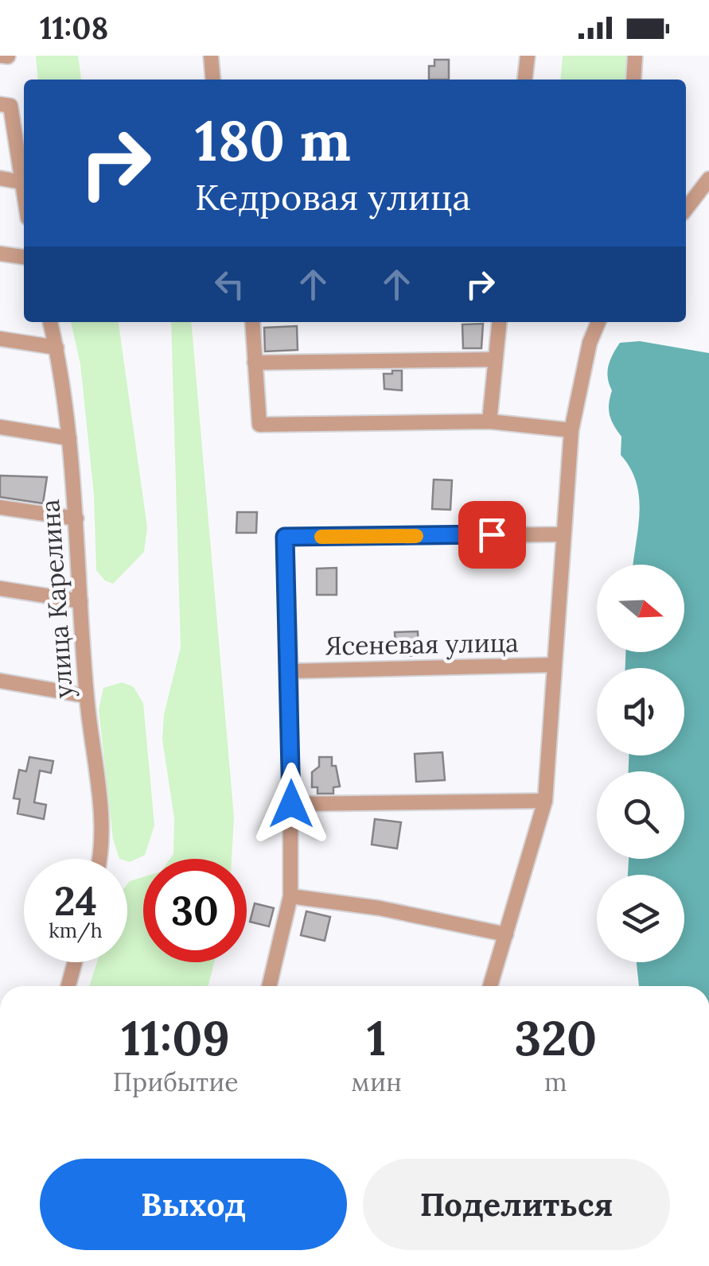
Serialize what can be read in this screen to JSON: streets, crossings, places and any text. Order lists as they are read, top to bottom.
{
  "streets": {
    "street": ["улица Карелина", "Ясеневая улица"]
  },
  "north": "right",
  "page": {
    "status": "11:08",
    "turn": ["180 m", "Кедровая улица"],
    "speed": "24 km/h",
    "limit": "30",
    "eta": [
      "11:09",
      "Прибытие",
      "1",
      "мин",
      "320",
      "m"
    ],
    "buttons": ["Выход", "Поделиться"]
  }
}
